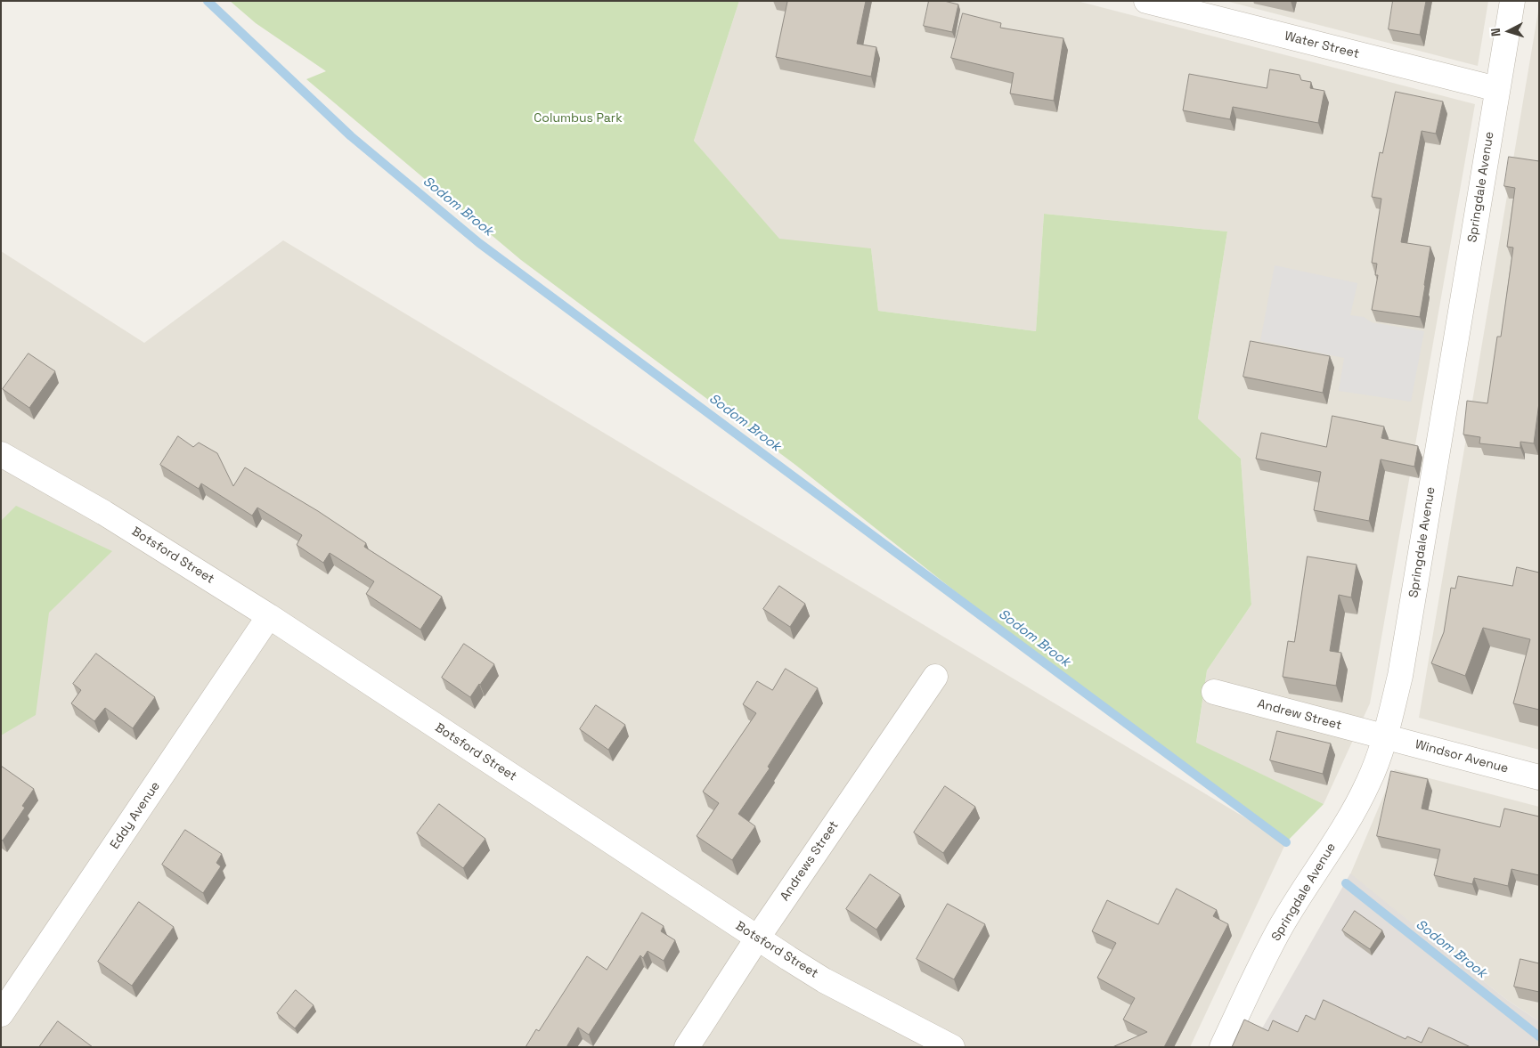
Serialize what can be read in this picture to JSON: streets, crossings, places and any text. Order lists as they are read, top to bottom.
{
  "streets": {
    "street": [
      "Water Street",
      "Springdale Avenue",
      "Botsford Street",
      "Andrew Street",
      "Windsor Avenue",
      "Eddy Avenue",
      "Andrews Street"
    ]
  },
  "crossings": [
    ["Water Street", "Springdale Avenue"],
    ["Springdale Avenue", "Andrew Street"],
    ["Springdale Avenue", "Windsor Avenue"],
    ["Botsford Street", "Eddy Avenue"],
    ["Botsford Street", "Andrews Street"],
    ["Andrew Street", "Windsor Avenue"]
  ],
  "water": ["Sodom Brook"],
  "parks": ["Columbus Park"],
  "north": "left"
}
